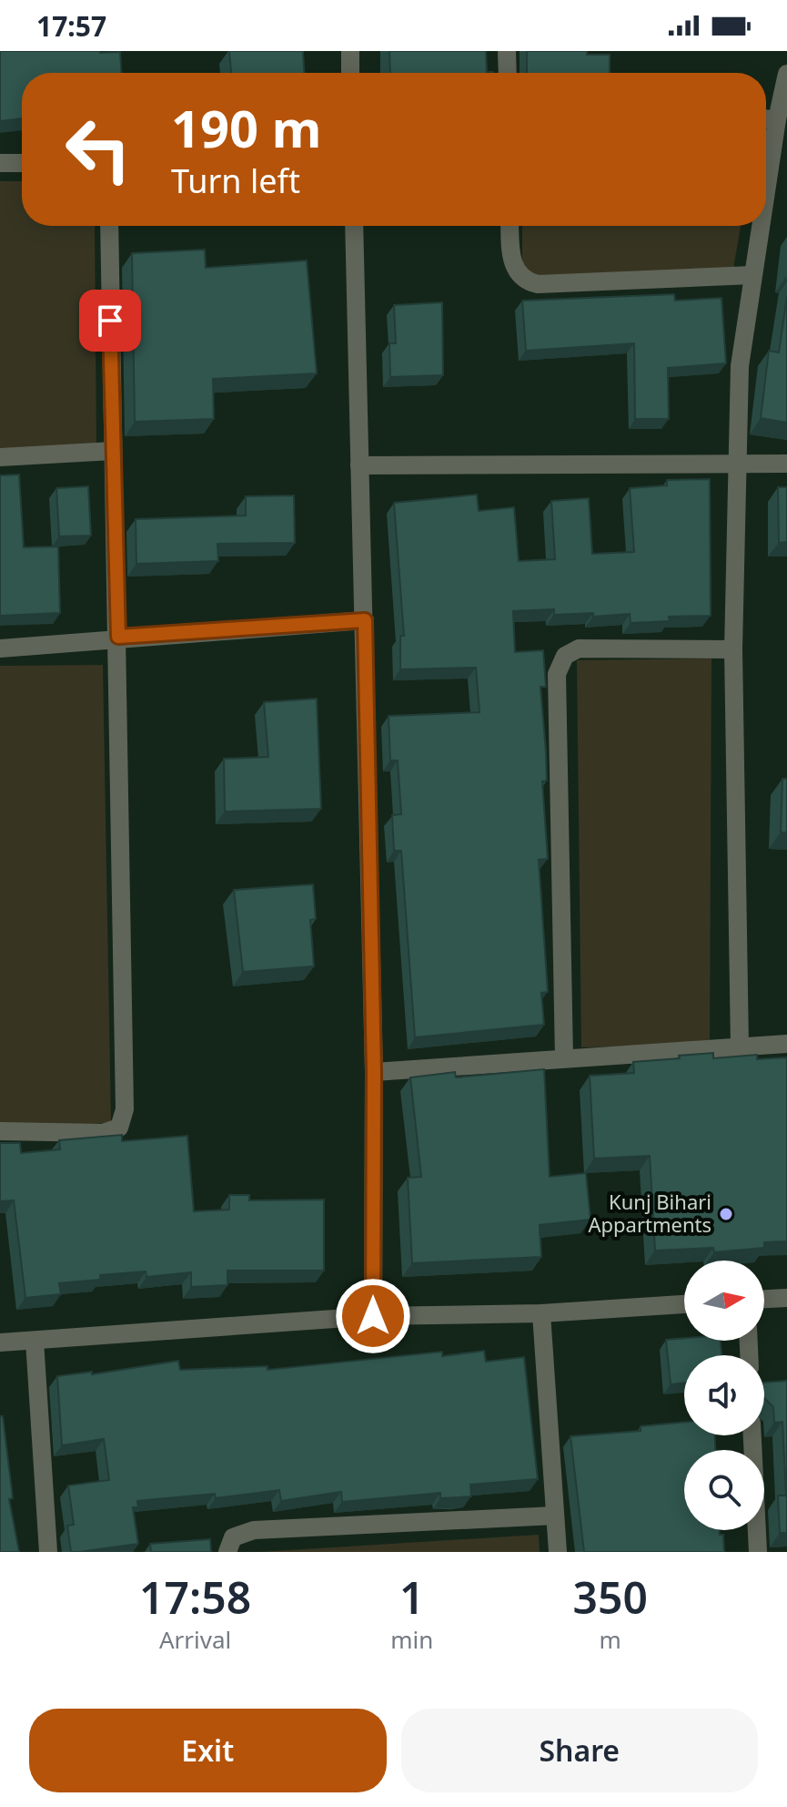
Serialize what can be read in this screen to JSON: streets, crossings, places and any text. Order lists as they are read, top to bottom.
{
  "places": ["Kunj Bihari Appartments"],
  "north": "right",
  "page": {
    "status": "17:57",
    "turn": ["190 m", "Turn left"],
    "eta": [
      "17:58",
      "Arrival",
      "1",
      "min",
      "350",
      "m"
    ],
    "buttons": ["Exit", "Share"]
  }
}
